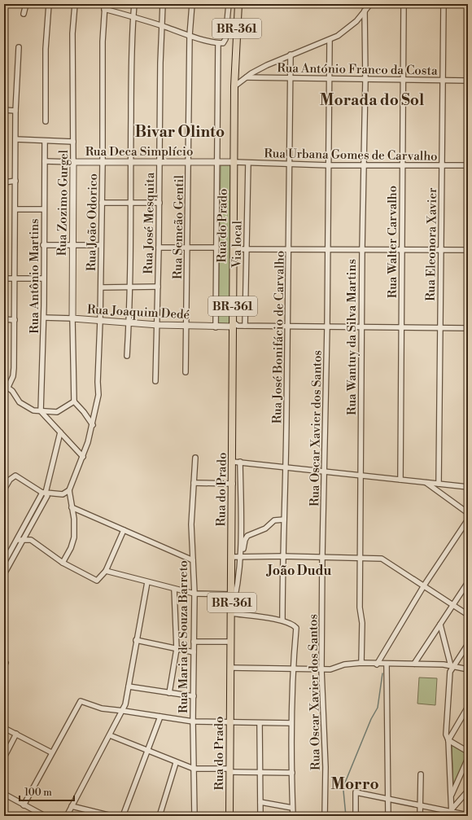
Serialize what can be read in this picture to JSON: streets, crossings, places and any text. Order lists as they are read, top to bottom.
{
  "streets": {
    "main road": ["BR-361", "Rua do Prado"],
    "street": [
      "Rua António Franco da Costa",
      "Rua Deca Simplício",
      "Rua Urbana Gomes de Carvalho",
      "Rua Zozimo Gurgel",
      "Rua João Odorico",
      "Rua José Mesquita",
      "Rua Semeão Gentil",
      "Rua Walter Carvalho",
      "Via local",
      "Rua Eleonora Xavier",
      "Rua Antônio Martins",
      "Rua Joaquim Dedé",
      "Rua José Bonifácio de Carvalho",
      "Rua Wantuy da Silva Martins",
      "Rua Oscar Xavier dos Santos",
      "Rua Maria de Souza Barreto"
    ]
  },
  "crossings": [
    ["BR-361", "Rua Deca Simplício"],
    ["BR-361", "Rua Urbana Gomes de Carvalho"],
    ["BR-361", "Rua do Prado"],
    ["Rua António Franco da Costa", "Rua Walter Carvalho"],
    ["Rua António Franco da Costa", "Rua Eleonora Xavier"],
    ["Rua António Franco da Costa", "Rua José Bonifácio de Carvalho"],
    ["Rua António Franco da Costa", "Rua Wantuy da Silva Martins"],
    ["Rua António Franco da Costa", "Rua Oscar Xavier dos Santos"],
    ["Rua Deca Simplício", "Rua Urbana Gomes de Carvalho"],
    ["Rua Deca Simplício", "Rua Zozimo Gurgel"],
    ["Rua Deca Simplício", "Rua João Odorico"],
    ["Rua Deca Simplício", "Rua José Mesquita"],
    ["Rua Deca Simplício", "Rua do Prado"],
    ["Rua Deca Simplício", "Rua Semeão Gentil"],
    ["Rua Deca Simplício", "Rua Antônio Martins"],
    ["Rua Urbana Gomes de Carvalho", "Rua do Prado"],
    ["Rua Urbana Gomes de Carvalho", "Rua Walter Carvalho"],
    ["Rua Urbana Gomes de Carvalho", "Via local"],
    ["Rua Urbana Gomes de Carvalho", "Rua Eleonora Xavier"],
    ["Rua Urbana Gomes de Carvalho", "Rua José Bonifácio de Carvalho"],
    ["Rua Urbana Gomes de Carvalho", "Rua Wantuy da Silva Martins"],
    ["Rua Urbana Gomes de Carvalho", "Rua Oscar Xavier dos Santos"],
    ["Rua Zozimo Gurgel", "Rua Joaquim Dedé"],
    ["Rua João Odorico", "Rua Joaquim Dedé"],
    ["Rua José Mesquita", "Rua Joaquim Dedé"],
    ["Rua do Prado", "Rua Joaquim Dedé"],
    ["Rua Semeão Gentil", "Rua Joaquim Dedé"],
    ["Rua Antônio Martins", "Rua Joaquim Dedé"]
  ],
  "districts": [
    "Morada do Sol",
    "Bivar Olinto",
    "João Dudu",
    "Morro"
  ],
  "scale_bar": "100 m"
}
